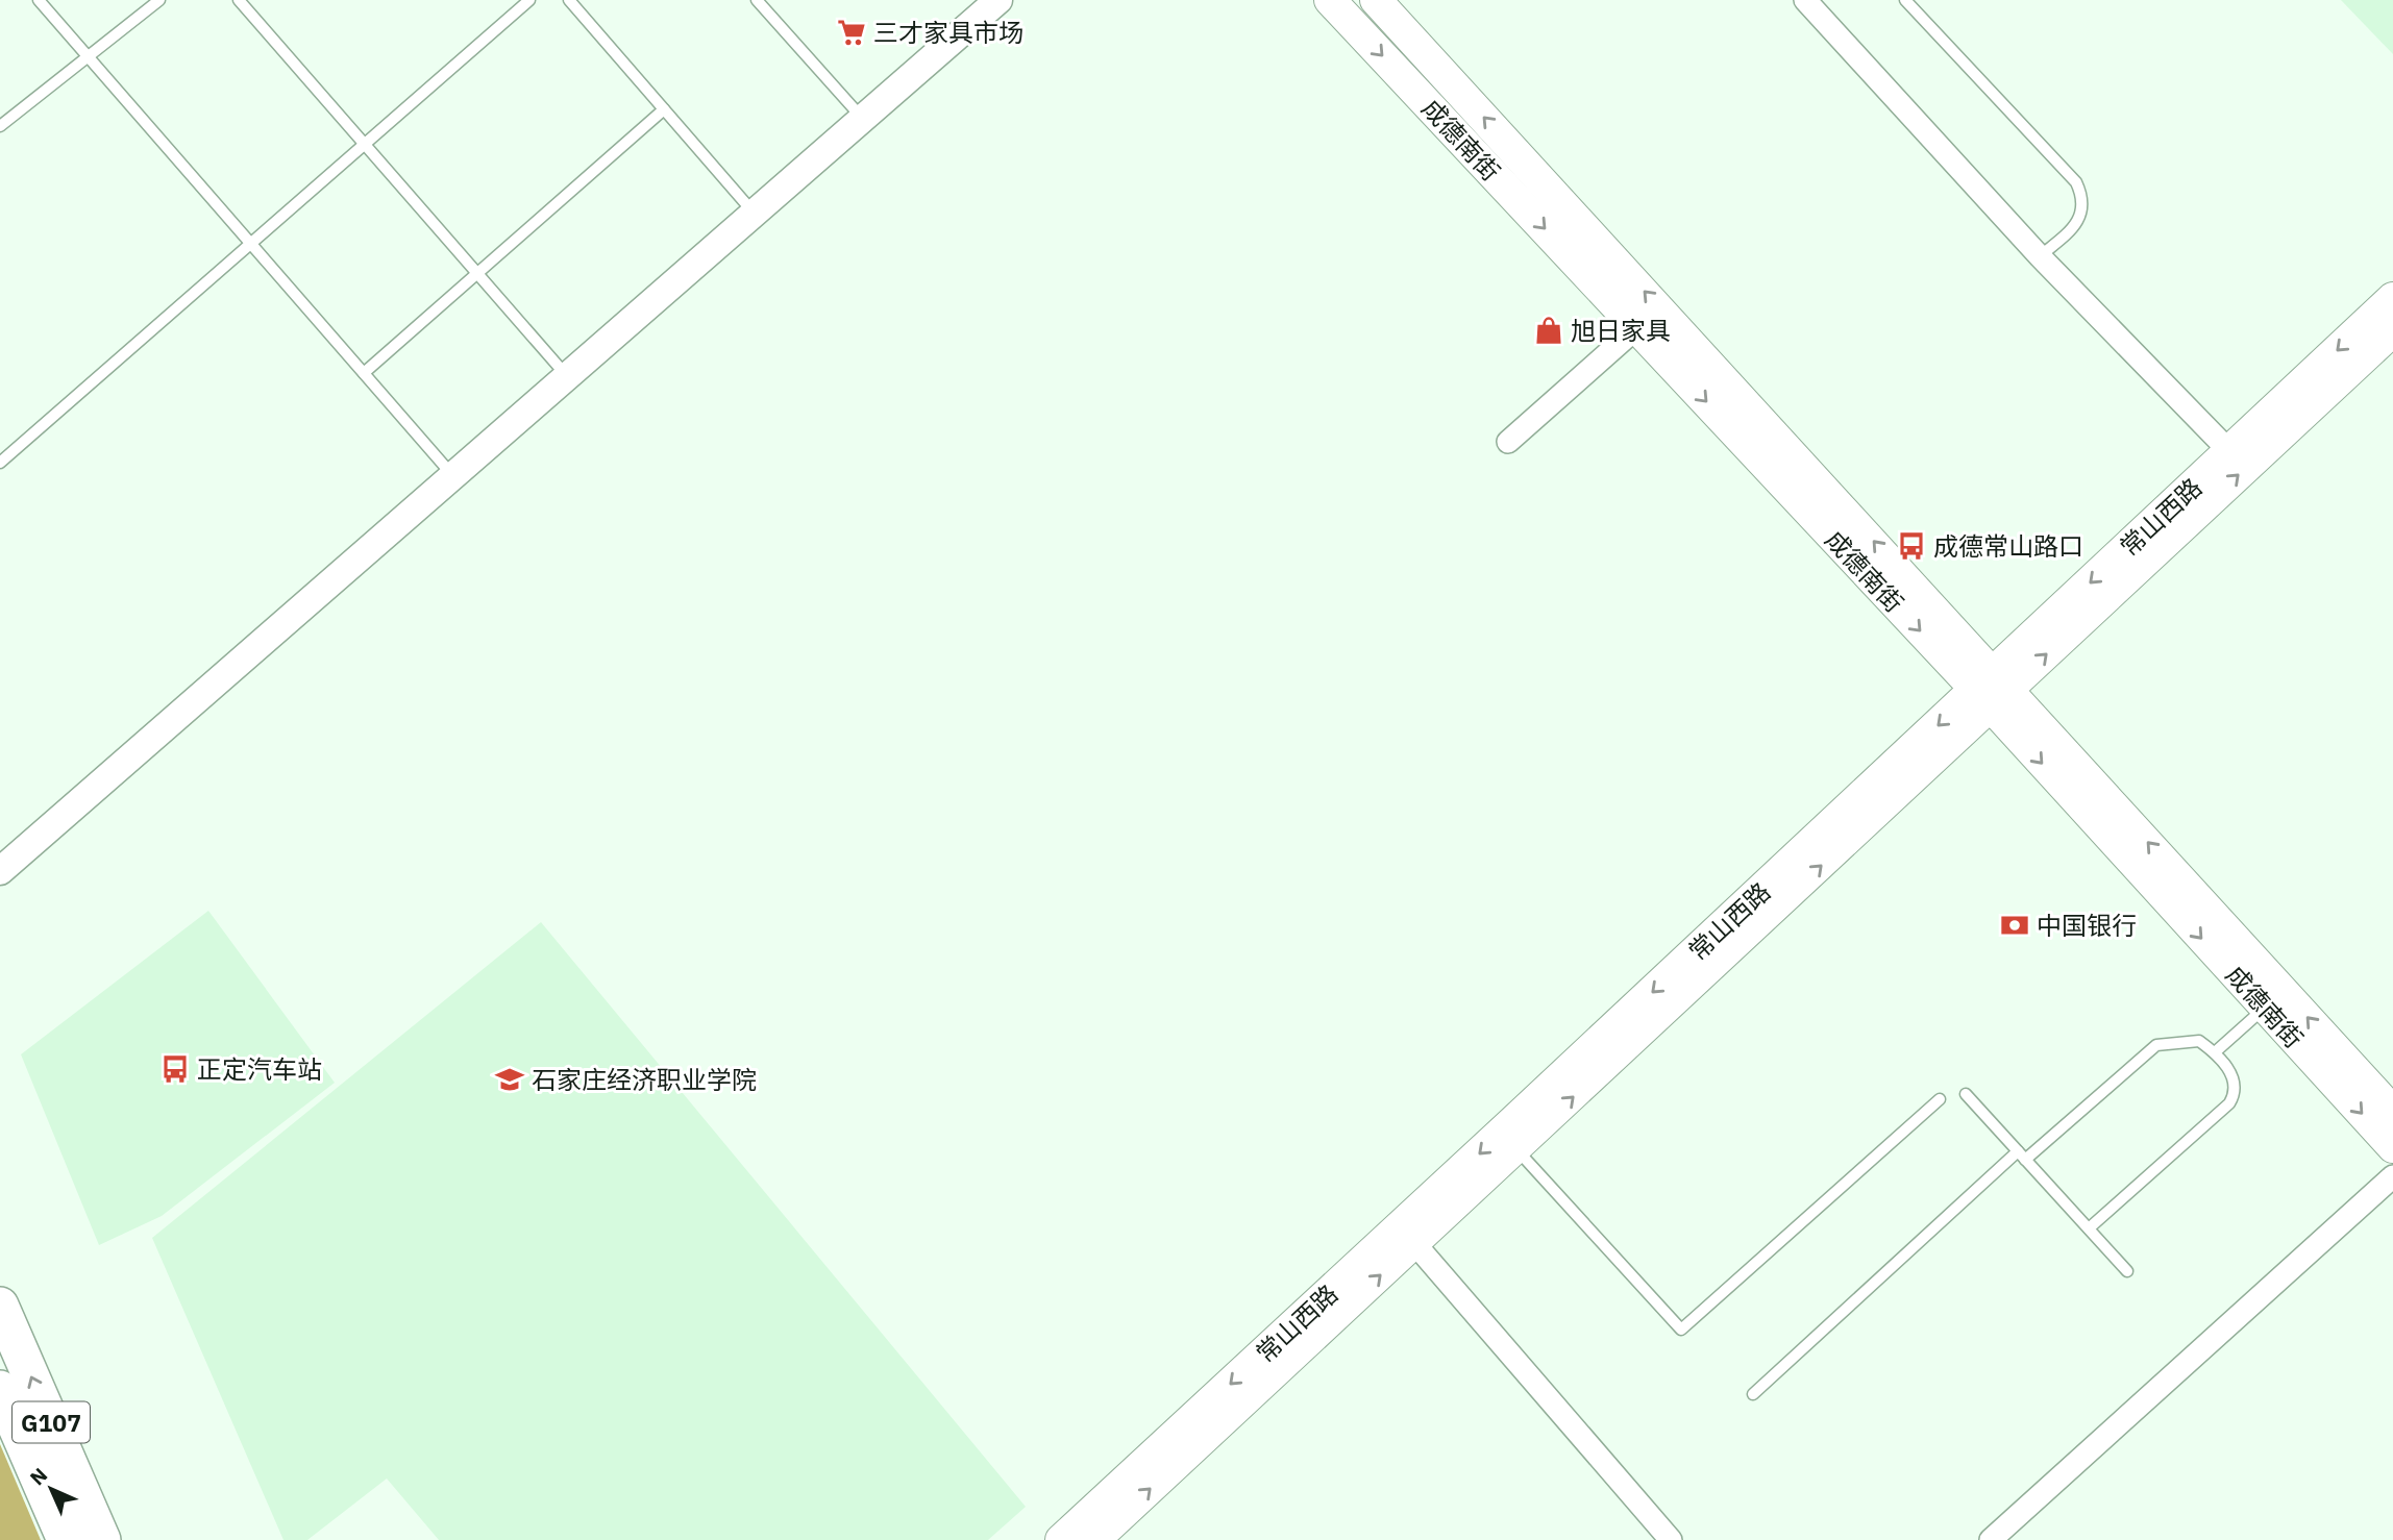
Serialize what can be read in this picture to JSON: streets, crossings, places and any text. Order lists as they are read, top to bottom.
{
  "streets": {
    "highway": ["G107"],
    "main road": ["成德南街", "常山西路"]
  },
  "crossings": [
    ["成德南街", "常山西路"]
  ],
  "places": {
    "supermarket": ["三才家具市场"],
    "shop": ["旭日家具"],
    "bus stop": ["成德常山路口", "正定汽车站"],
    "bank": ["中国银行"],
    "school or university": ["石家庄经济职业学院"]
  },
  "north": "top left"
}
